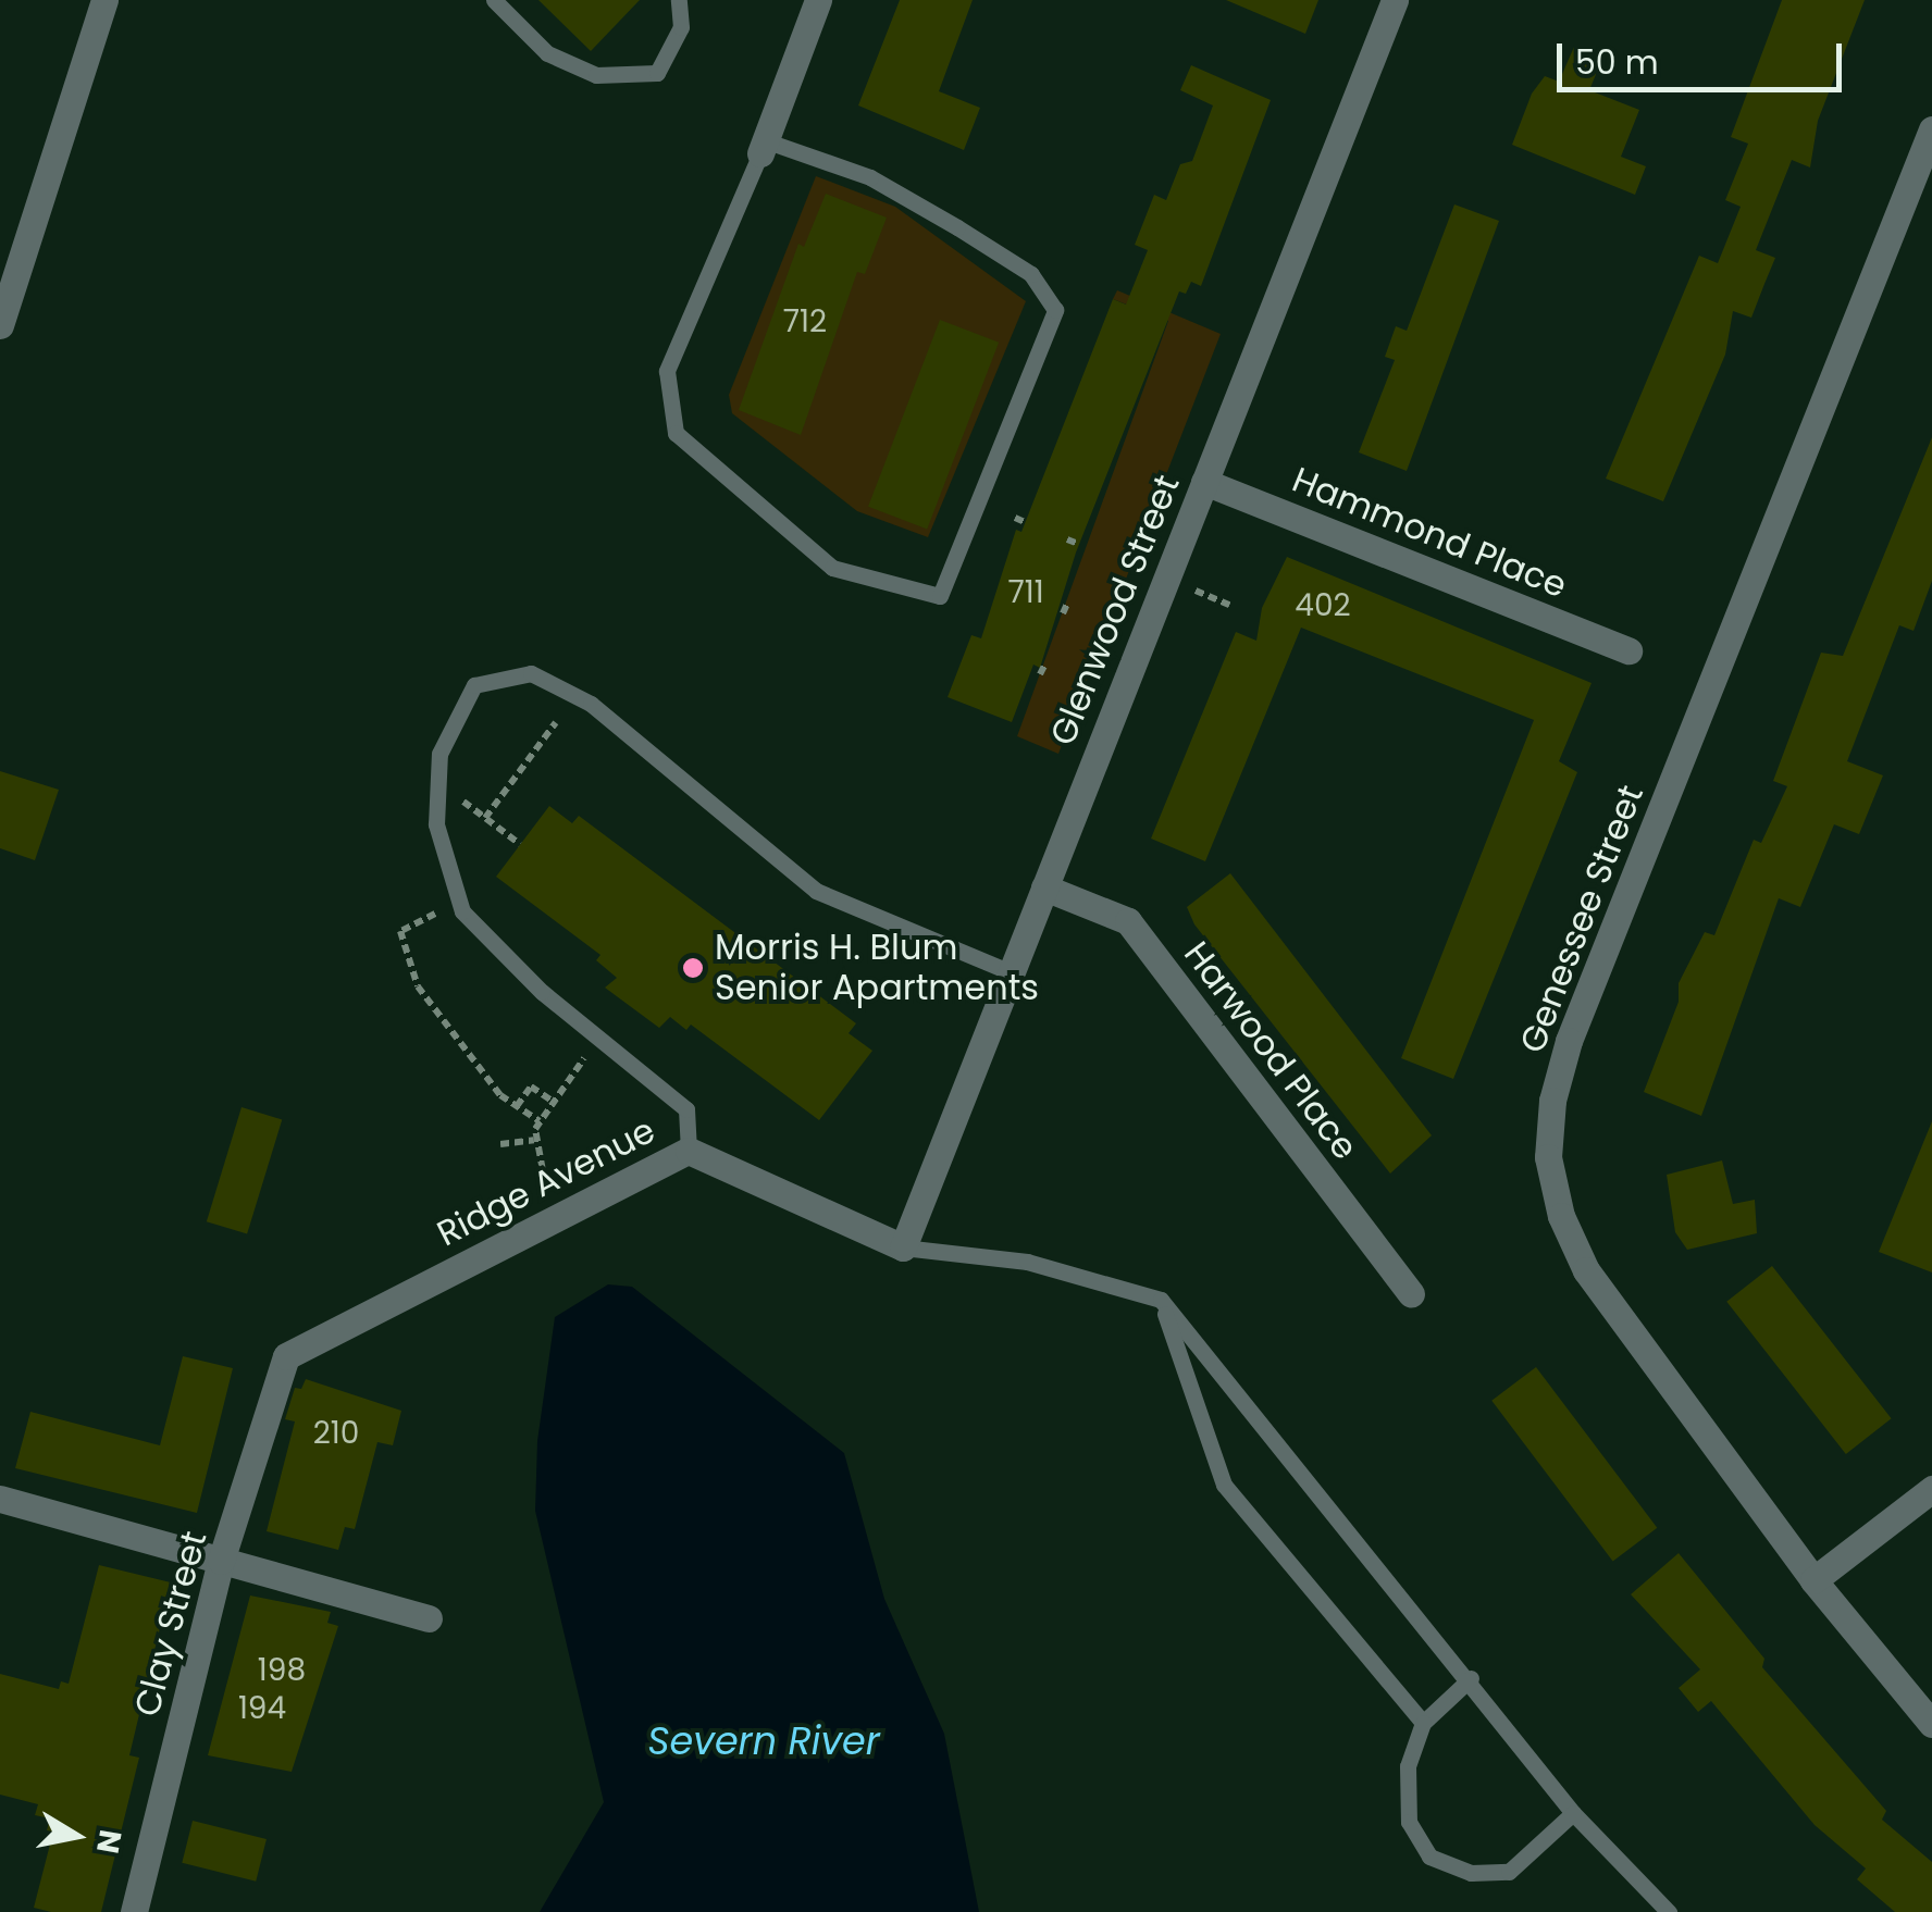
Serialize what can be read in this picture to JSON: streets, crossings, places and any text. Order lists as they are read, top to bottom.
{
  "streets": {
    "street": [
      "Hammond Place",
      "Glenwood Street",
      "Genessee Street",
      "Harwood Place",
      "Ridge Avenue",
      "Clay Street"
    ]
  },
  "crossings": [
    ["Hammond Place", "Glenwood Street"],
    ["Glenwood Street", "Harwood Place"],
    ["Glenwood Street", "Ridge Avenue"],
    ["Ridge Avenue", "Clay Street"]
  ],
  "water": ["Severn River"],
  "places": ["Morris H. Blum Senior Apartments"],
  "house_numbers": [
    "712",
    "711",
    "402",
    "210",
    "198",
    "194"
  ],
  "scale_bar": "50 m",
  "north": "right"
}
